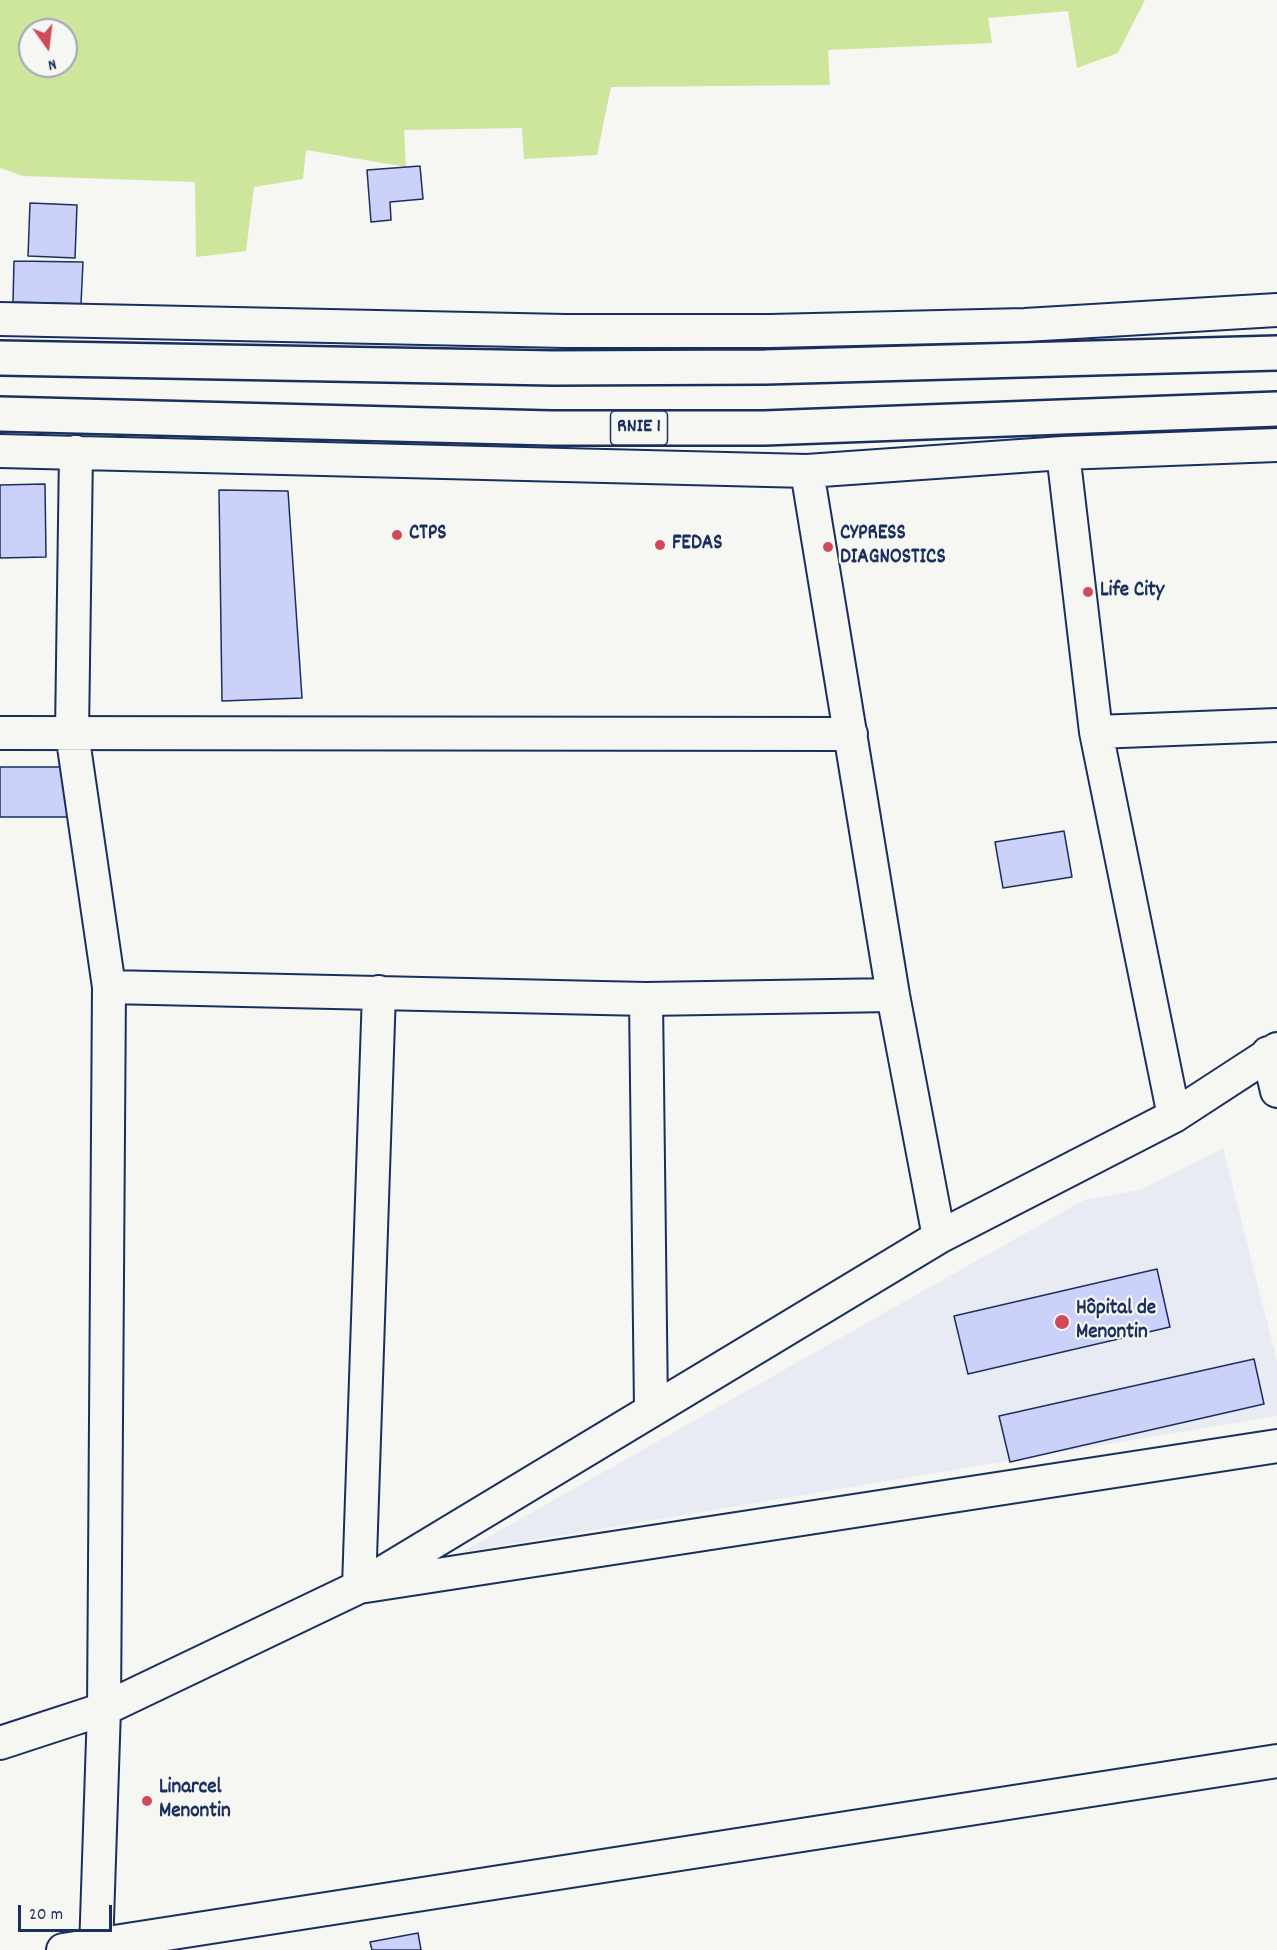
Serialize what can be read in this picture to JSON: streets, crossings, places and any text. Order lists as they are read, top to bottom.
{
  "streets": {
    "highway": ["RNIE 1"]
  },
  "places": [
    "CTPS",
    "FEDAS",
    "CYPRESS DIAGNOSTICS",
    "Life City",
    "Hôpital de Menontin",
    "Linarcel Menontin"
  ],
  "scale_bar": "20 m",
  "north": "bottom"
}
